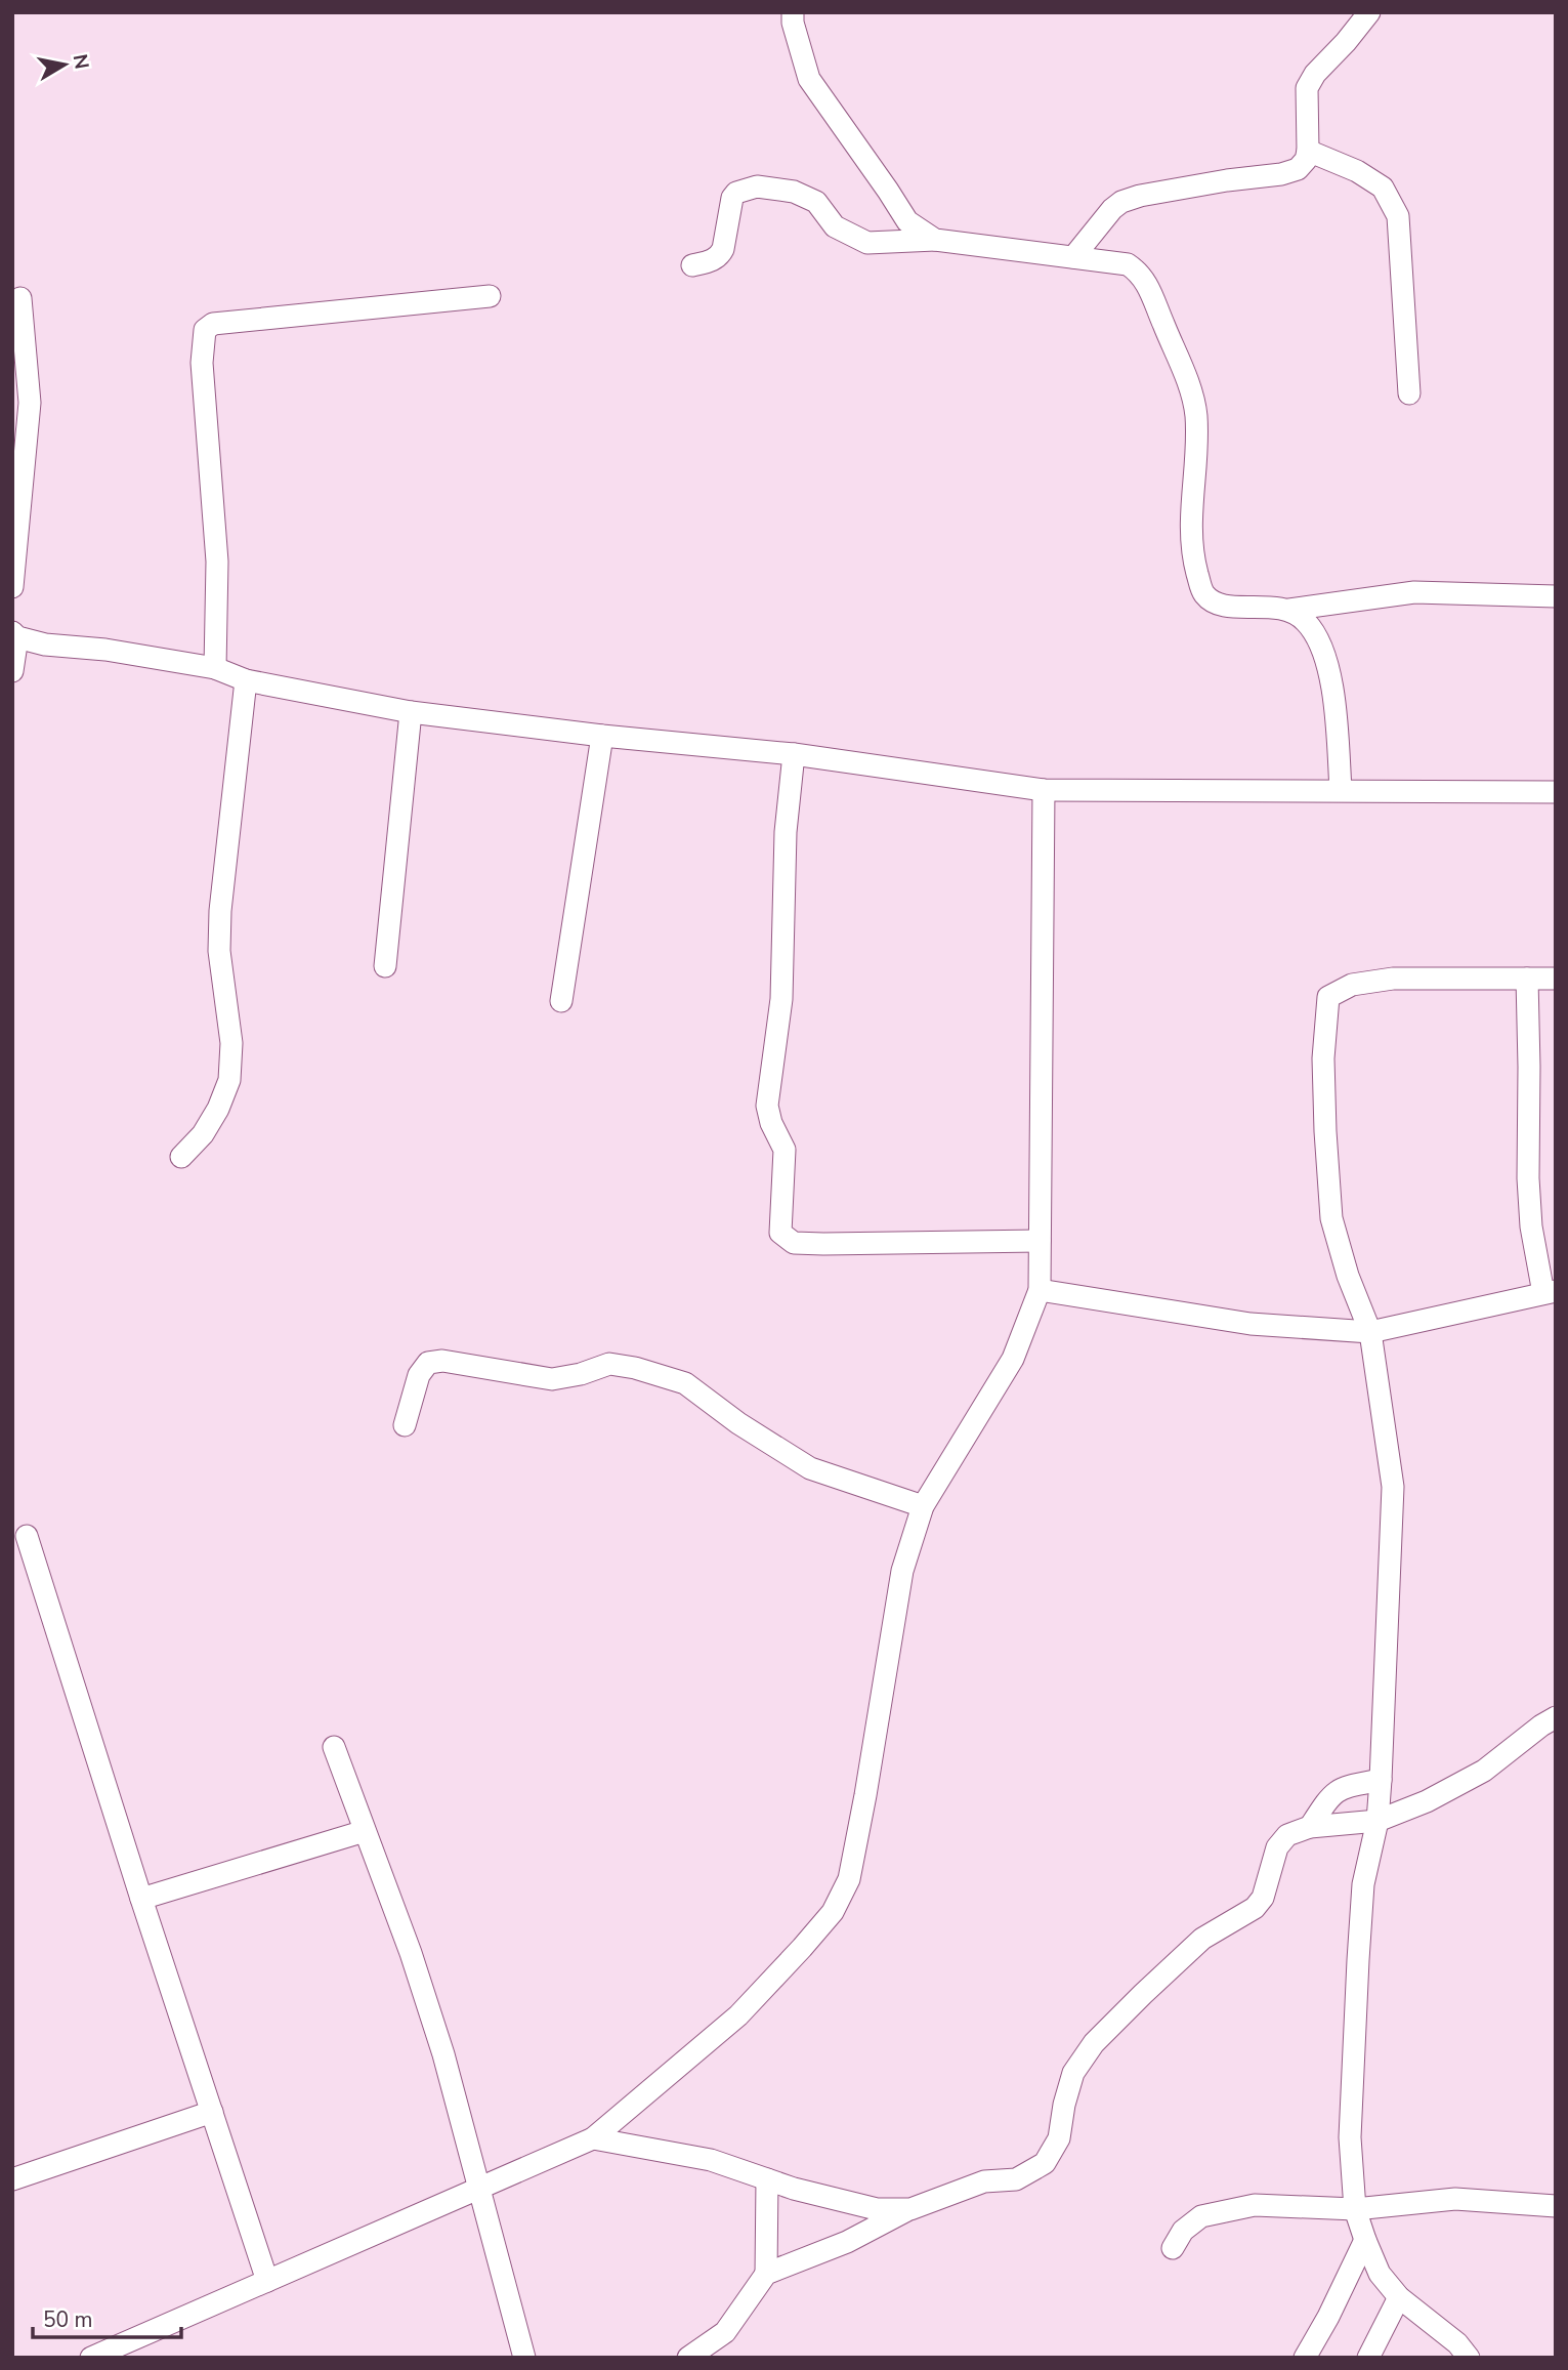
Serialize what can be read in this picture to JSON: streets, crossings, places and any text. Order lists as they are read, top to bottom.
{
  "scale_bar": "50 m",
  "north": "right"
}
